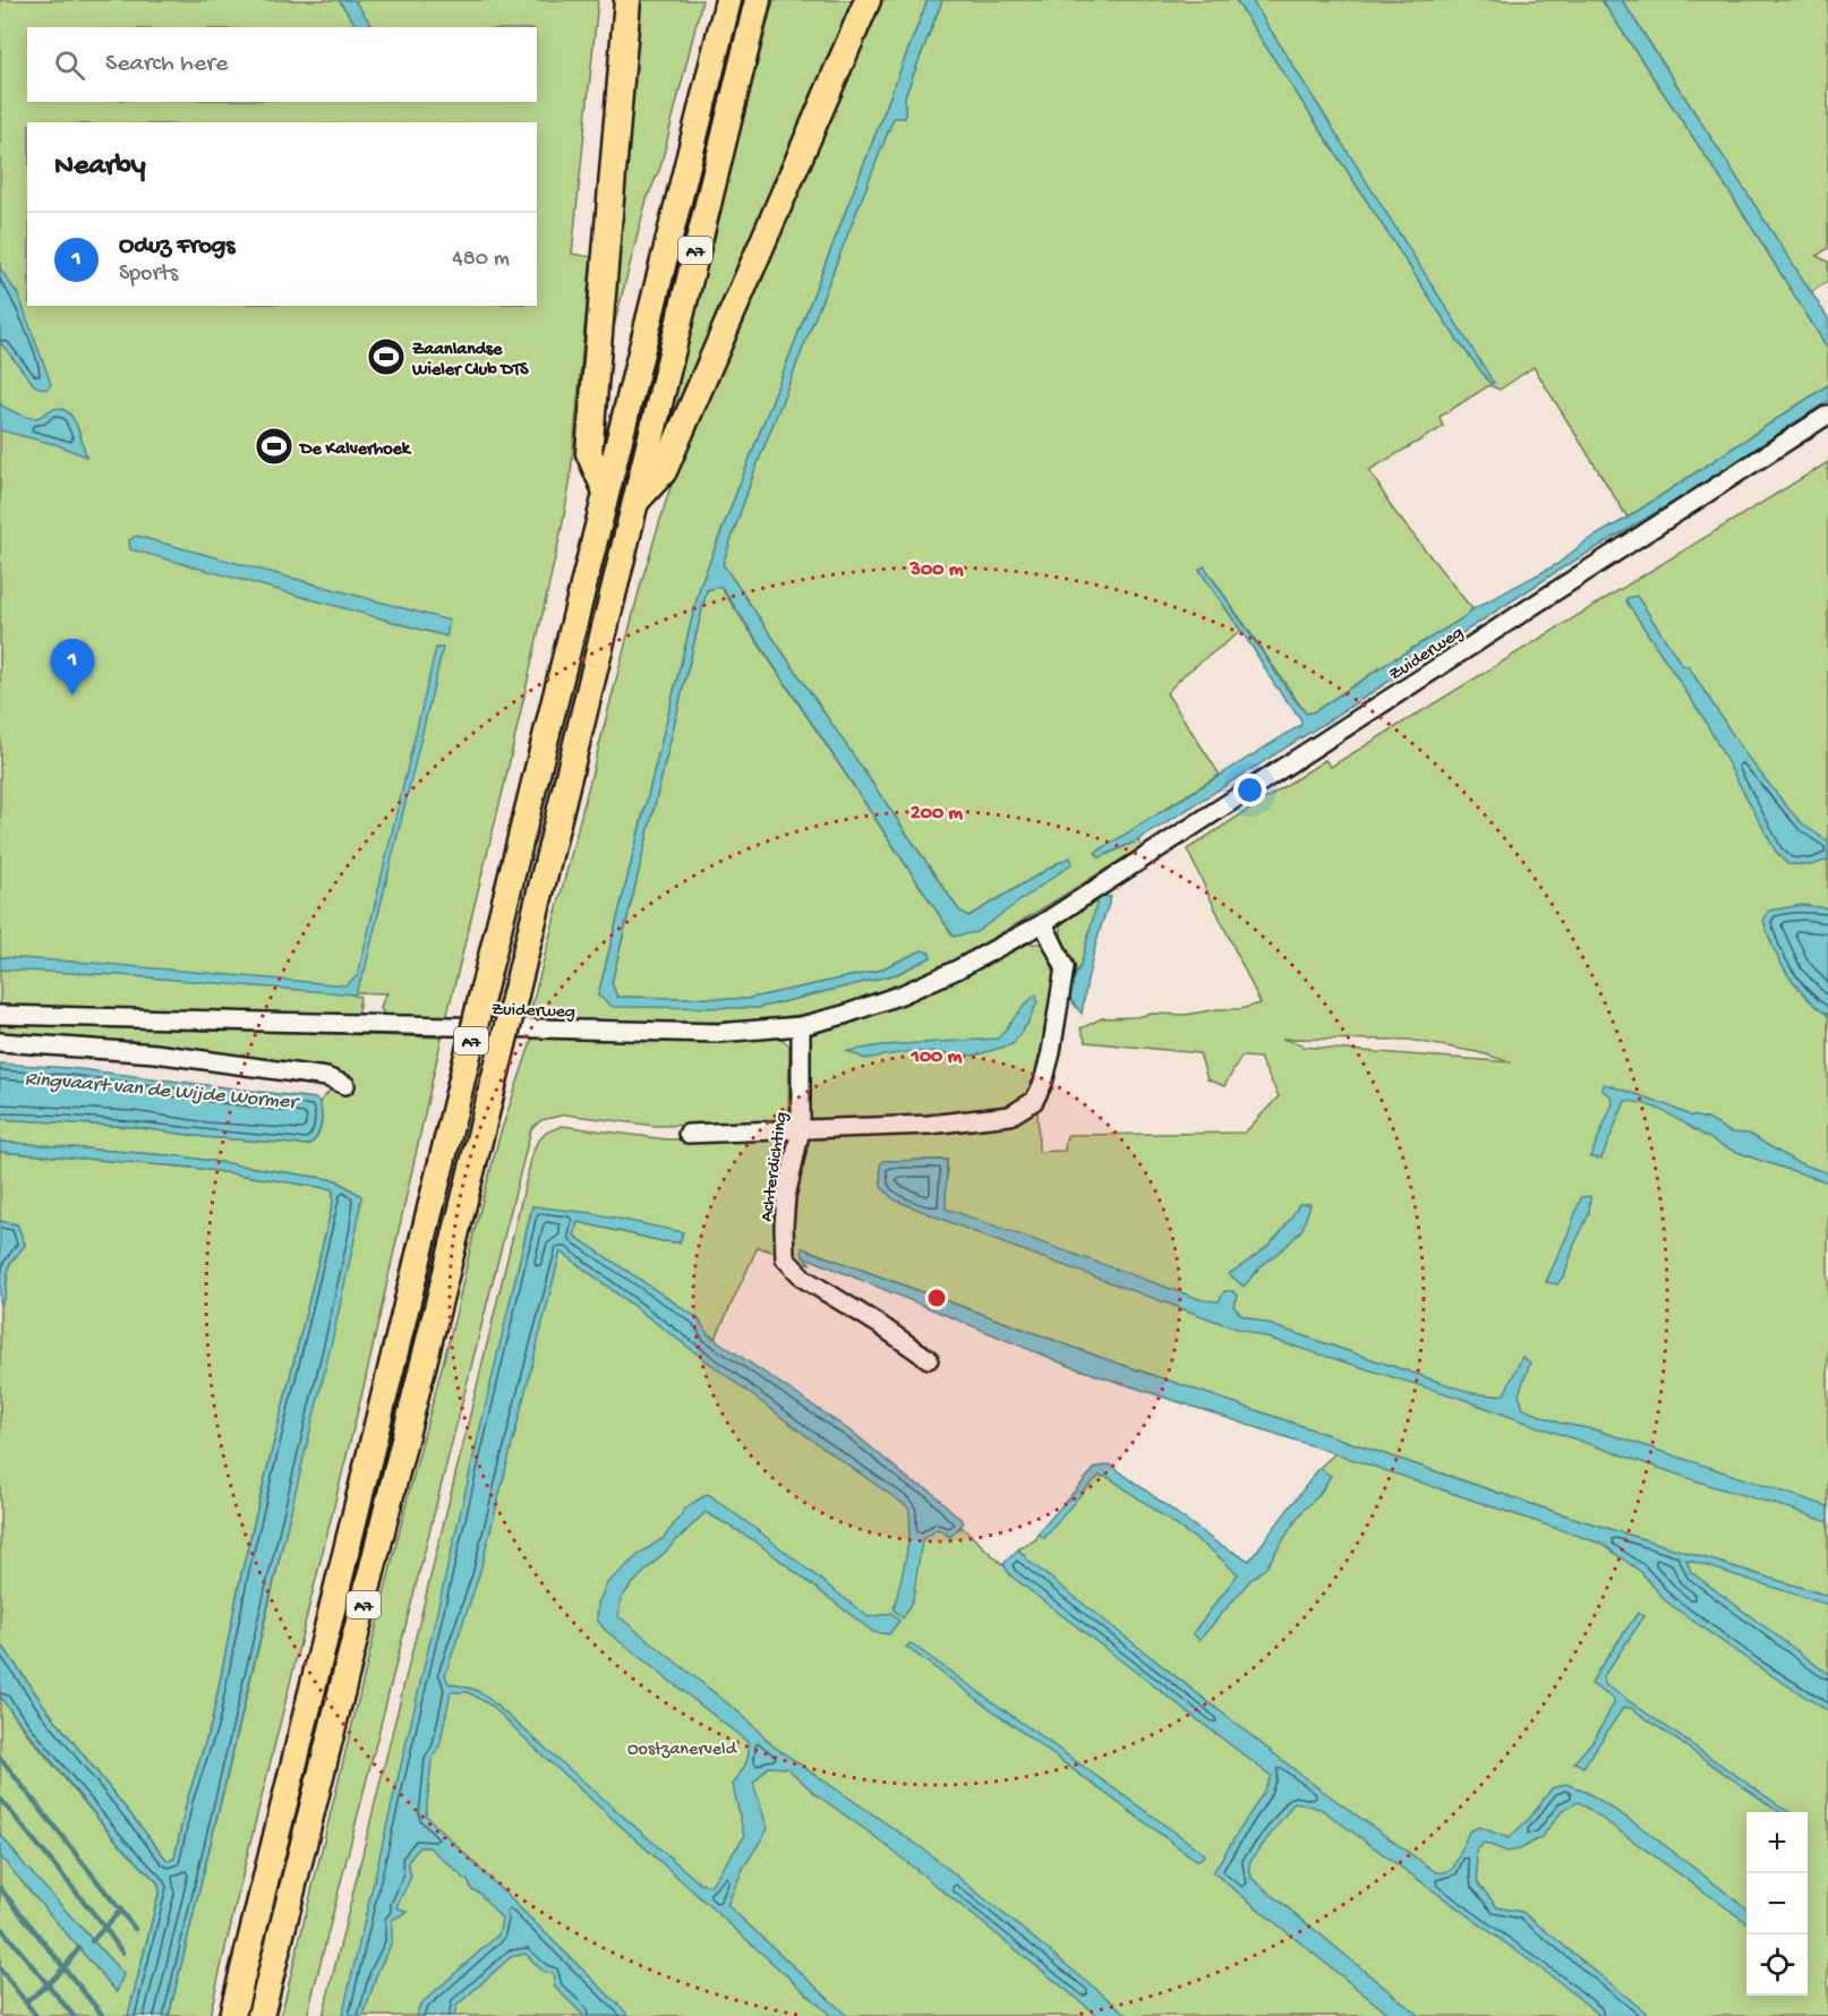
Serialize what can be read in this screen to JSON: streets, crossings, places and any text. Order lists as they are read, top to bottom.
{
  "streets": {
    "highway": ["A7"],
    "street": ["Zuiderweg", "Achterdichting"]
  },
  "crossings": [
    ["Zuiderweg", "Achterdichting"]
  ],
  "water": ["Ringvaart van de Wijde Wormer"],
  "parks": ["Oostzanerveld"],
  "places": {
    "sports": ["Zaanlandse Wieler Club DTS", "De Kalverhoek"]
  },
  "page": {
    "search": "Search here",
    "heading": "Nearby",
    "list": [
      {
        "mark": "1",
        "name": "Oduz Frogs",
        "note": "Sports",
        "value": "480 m"
      }
    ],
    "pins": "1",
    "map_buttons": ["+", "−"]
  },
  "rings": ["300 m", "200 m", "100 m"]
}
